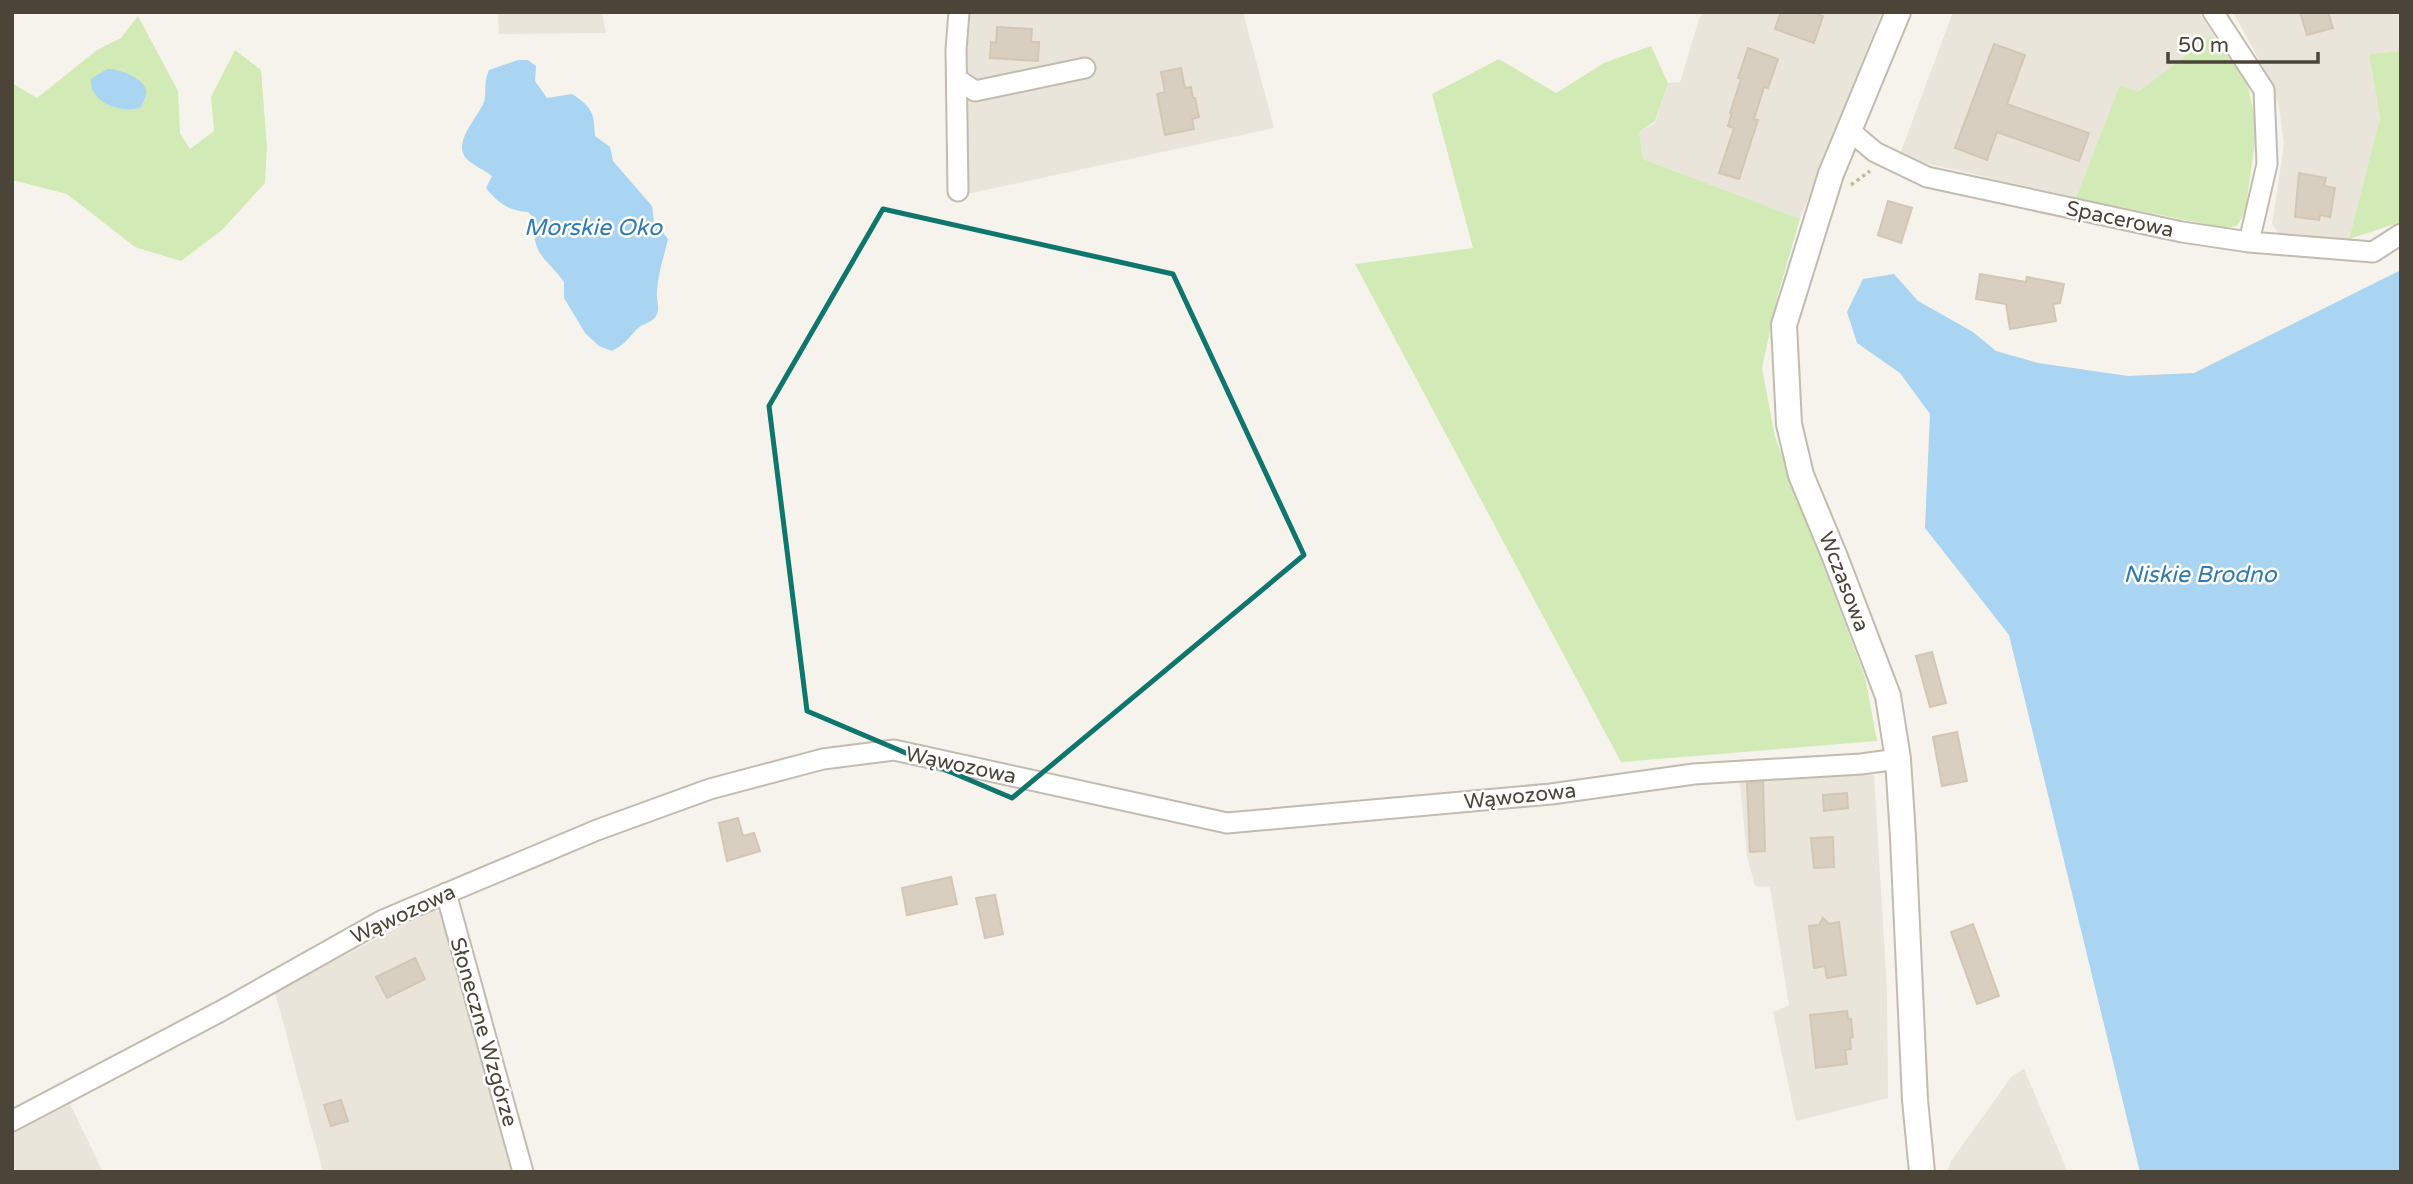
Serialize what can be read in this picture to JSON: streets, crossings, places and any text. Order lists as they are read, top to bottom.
{
  "streets": {
    "street": [
      "Spacerowa",
      "Wczasowa",
      "Wąwozowa",
      "Słoneczne Wzgórze"
    ]
  },
  "crossings": [
    ["Spacerowa", "Wczasowa"],
    ["Wczasowa", "Wąwozowa"],
    ["Wąwozowa", "Słoneczne Wzgórze"]
  ],
  "water": ["Morskie Oko", "Niskie Brodno"],
  "scale_bar": "50 m"
}
